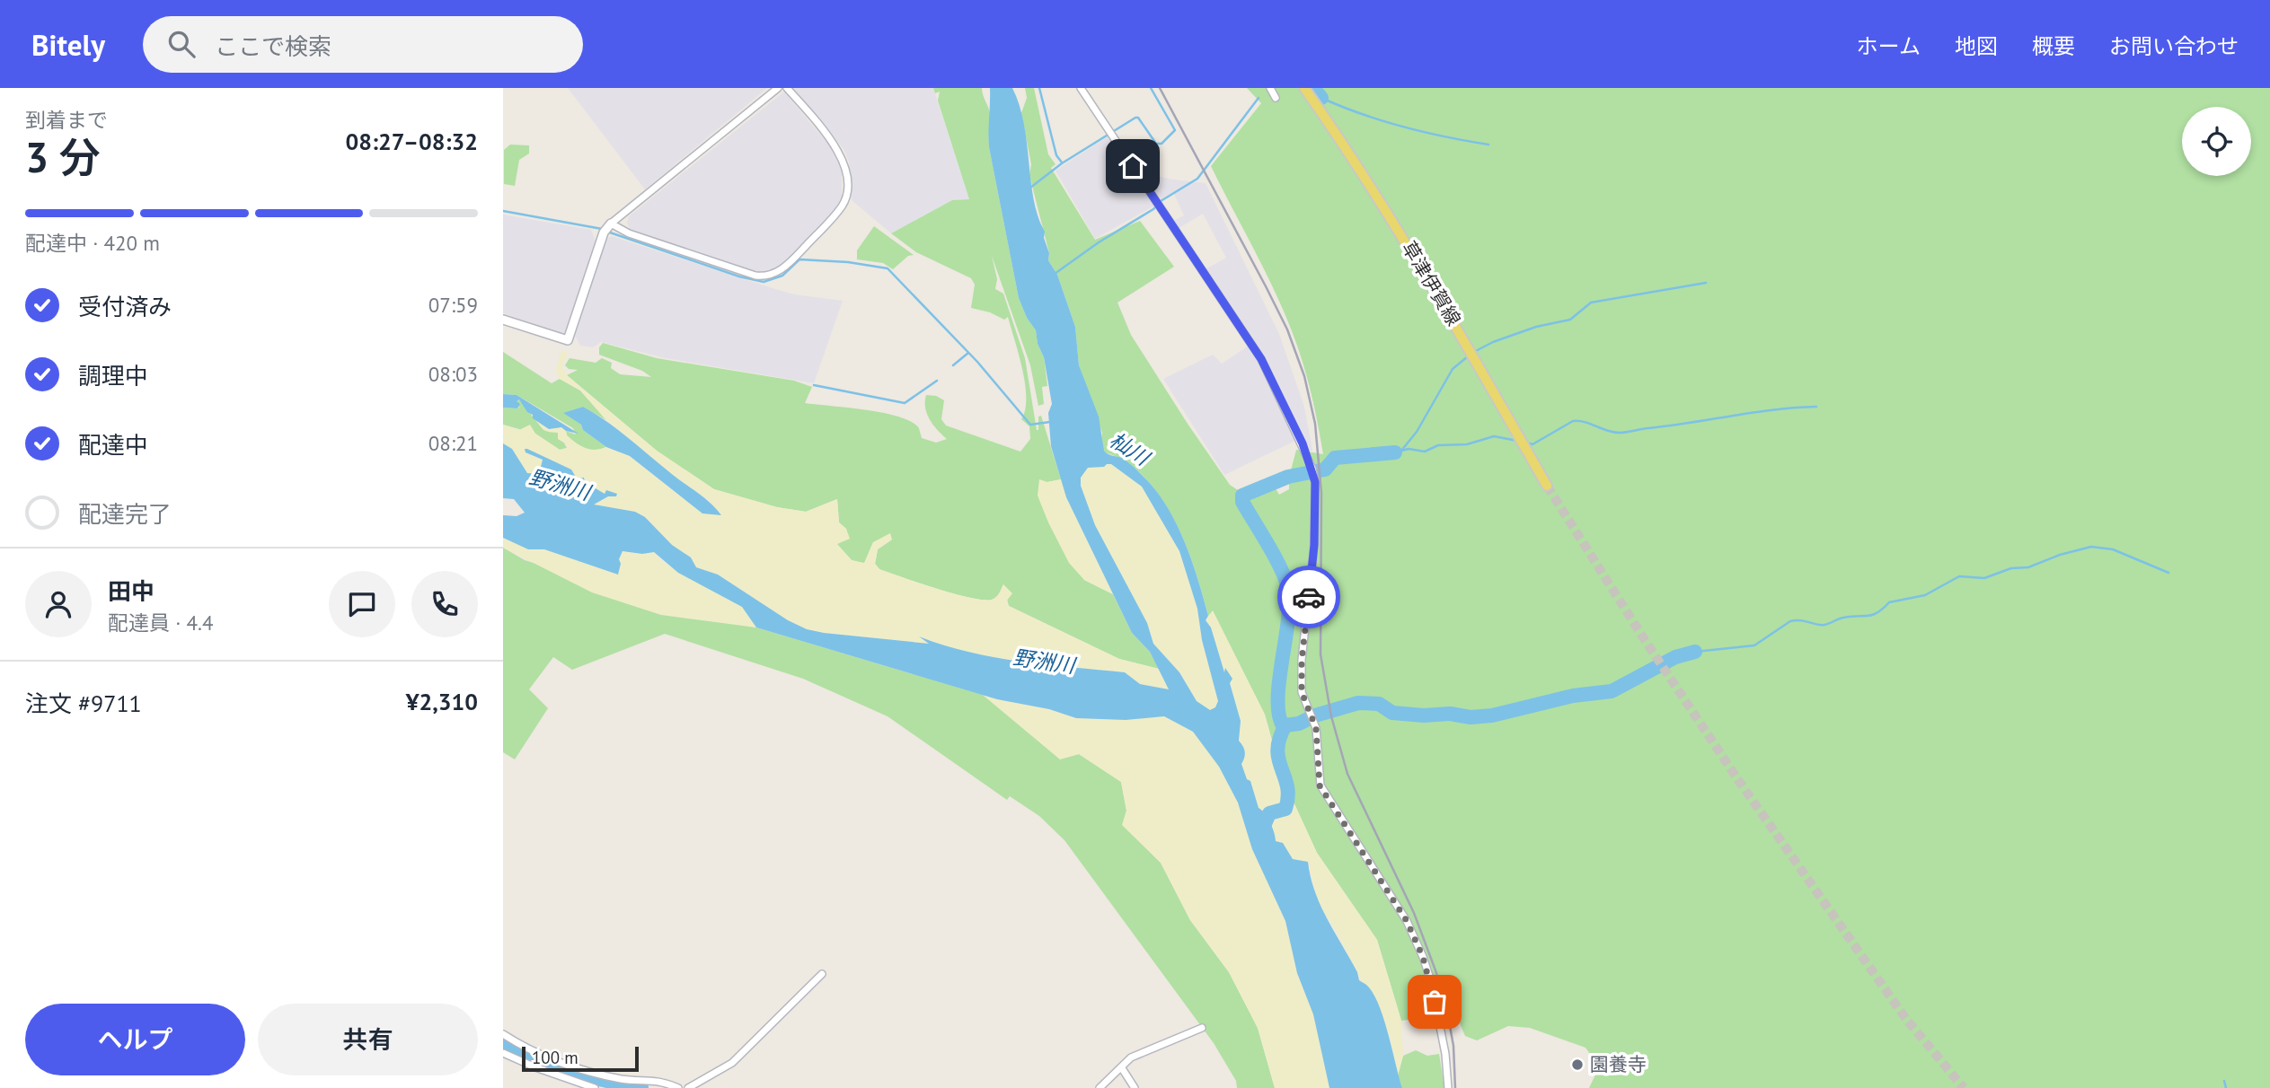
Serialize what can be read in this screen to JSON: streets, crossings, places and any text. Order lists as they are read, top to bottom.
{
  "streets": {
    "main road": ["草津伊賀線"]
  },
  "water": ["杣川", "野洲川"],
  "places": ["園養寺"],
  "scale_bar": "100 m",
  "page": {
    "header": "Bitely",
    "search": "ここで検索",
    "nav": [
      "ホーム",
      "地図",
      "概要",
      "お問い合わせ"
    ],
    "heading": ["3 分", "到着まで", "08:27–08:32"],
    "panel": [
      "田中",
      "配達員 · 4.4",
      "注文 #9711",
      "¥2,310"
    ],
    "bar": "配達中 · 420 m",
    "list": [
      ["受付済み", "07:59"],
      ["調理中", "08:03"],
      ["配達中", "08:21"],
      "配達完了"
    ],
    "buttons": ["ヘルプ", "共有"],
    "scale": "100 m"
  }
}
